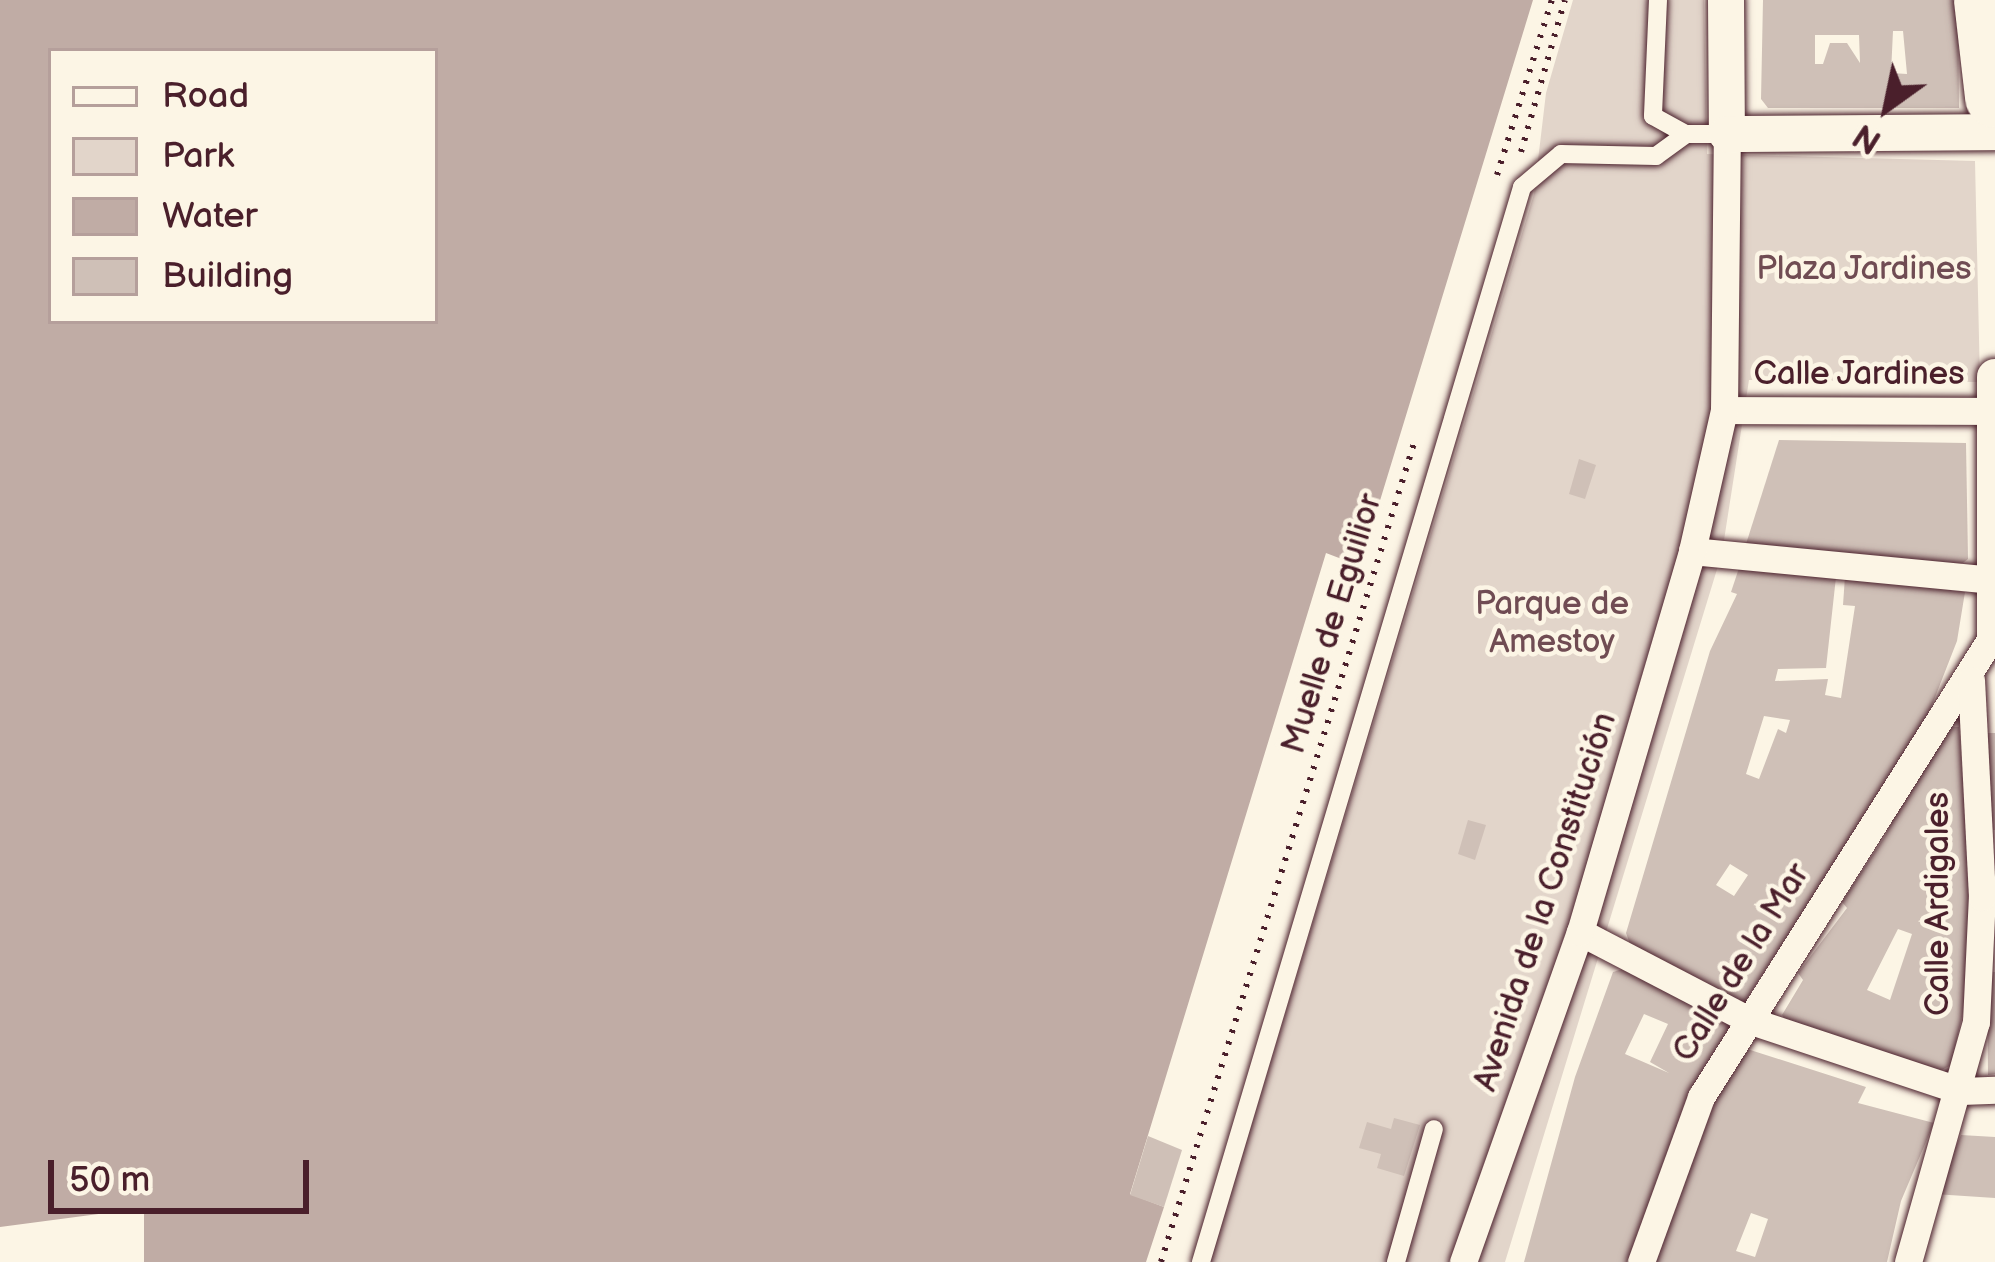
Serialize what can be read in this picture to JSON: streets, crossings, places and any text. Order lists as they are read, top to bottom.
{
  "streets": {
    "street": [
      "Calle Jardines",
      "Avenida de la Constitución",
      "Calle Ardigales",
      "Calle de la Mar"
    ],
    "path": ["Muelle de Eguilior"]
  },
  "crossings": [
    ["Calle Jardines", "Avenida de la Constitución"],
    ["Calle Ardigales", "Calle de la Mar"]
  ],
  "parks": ["Plaza Jardines", "Parque de Amestoy"],
  "legend": [
    "Road",
    "Park",
    "Water",
    "Building"
  ],
  "scale_bar": "50 m",
  "north": "bottom left"
}
